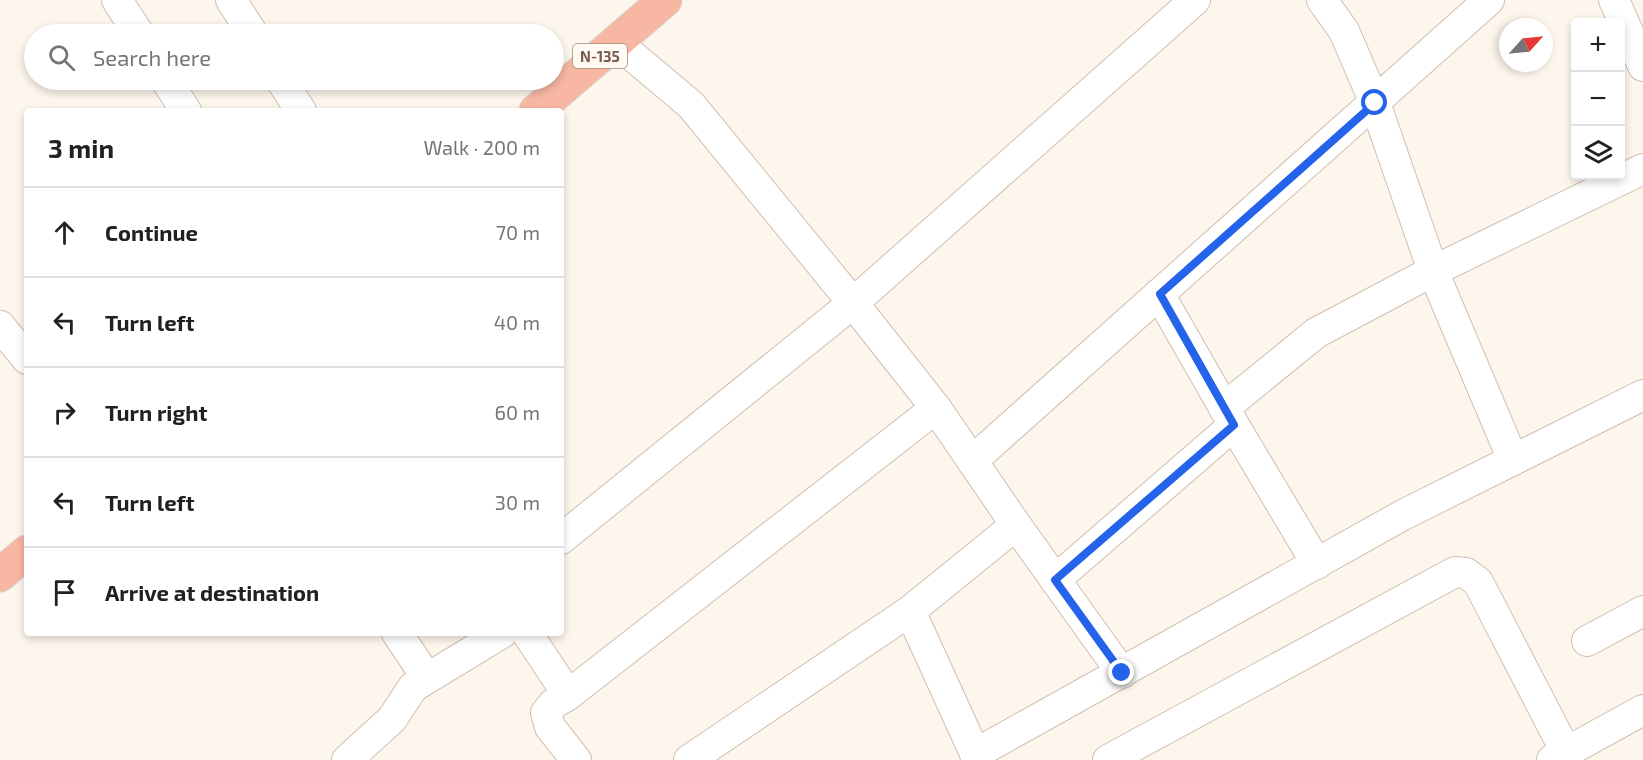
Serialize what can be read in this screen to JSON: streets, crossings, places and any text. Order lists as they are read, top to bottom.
{
  "streets": {
    "highway": ["N-135"]
  },
  "north": "top right",
  "page": {
    "map_buttons": ["+", "−"],
    "search": "Search here",
    "heading": ["3 min", "Walk · 200 m"],
    "list": [
      ["Continue", "70 m"],
      ["Turn left", "40 m"],
      ["Turn right", "60 m"],
      ["Turn left", "30 m"],
      "Arrive at destination"
    ]
  }
}
